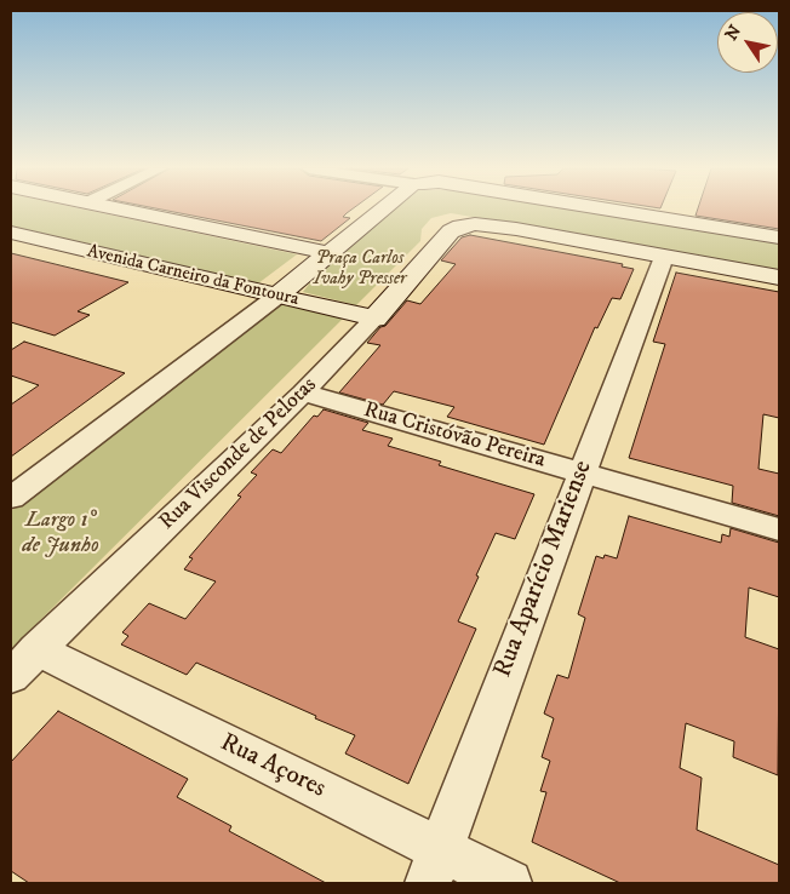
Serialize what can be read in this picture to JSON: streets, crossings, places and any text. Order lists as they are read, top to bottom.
{
  "streets": {
    "main road": ["Avenida Carneiro da Fontoura", "Rua Visconde de Pelotas"],
    "street": ["Rua Cristóvão Pereira", "Rua Aparício Mariense", "Rua Açores"]
  },
  "crossings": [
    ["Avenida Carneiro da Fontoura", "Rua Visconde de Pelotas"],
    ["Rua Cristóvão Pereira", "Rua Visconde de Pelotas"],
    ["Rua Cristóvão Pereira", "Rua Aparício Mariense"],
    ["Rua Visconde de Pelotas", "Rua Aparício Mariense"],
    ["Rua Visconde de Pelotas", "Rua Açores"],
    ["Rua Aparício Mariense", "Rua Açores"]
  ],
  "parks": ["Praça Carlos Ivahy Presser", "Largo 1º de Junho"],
  "north": "top left"
}
